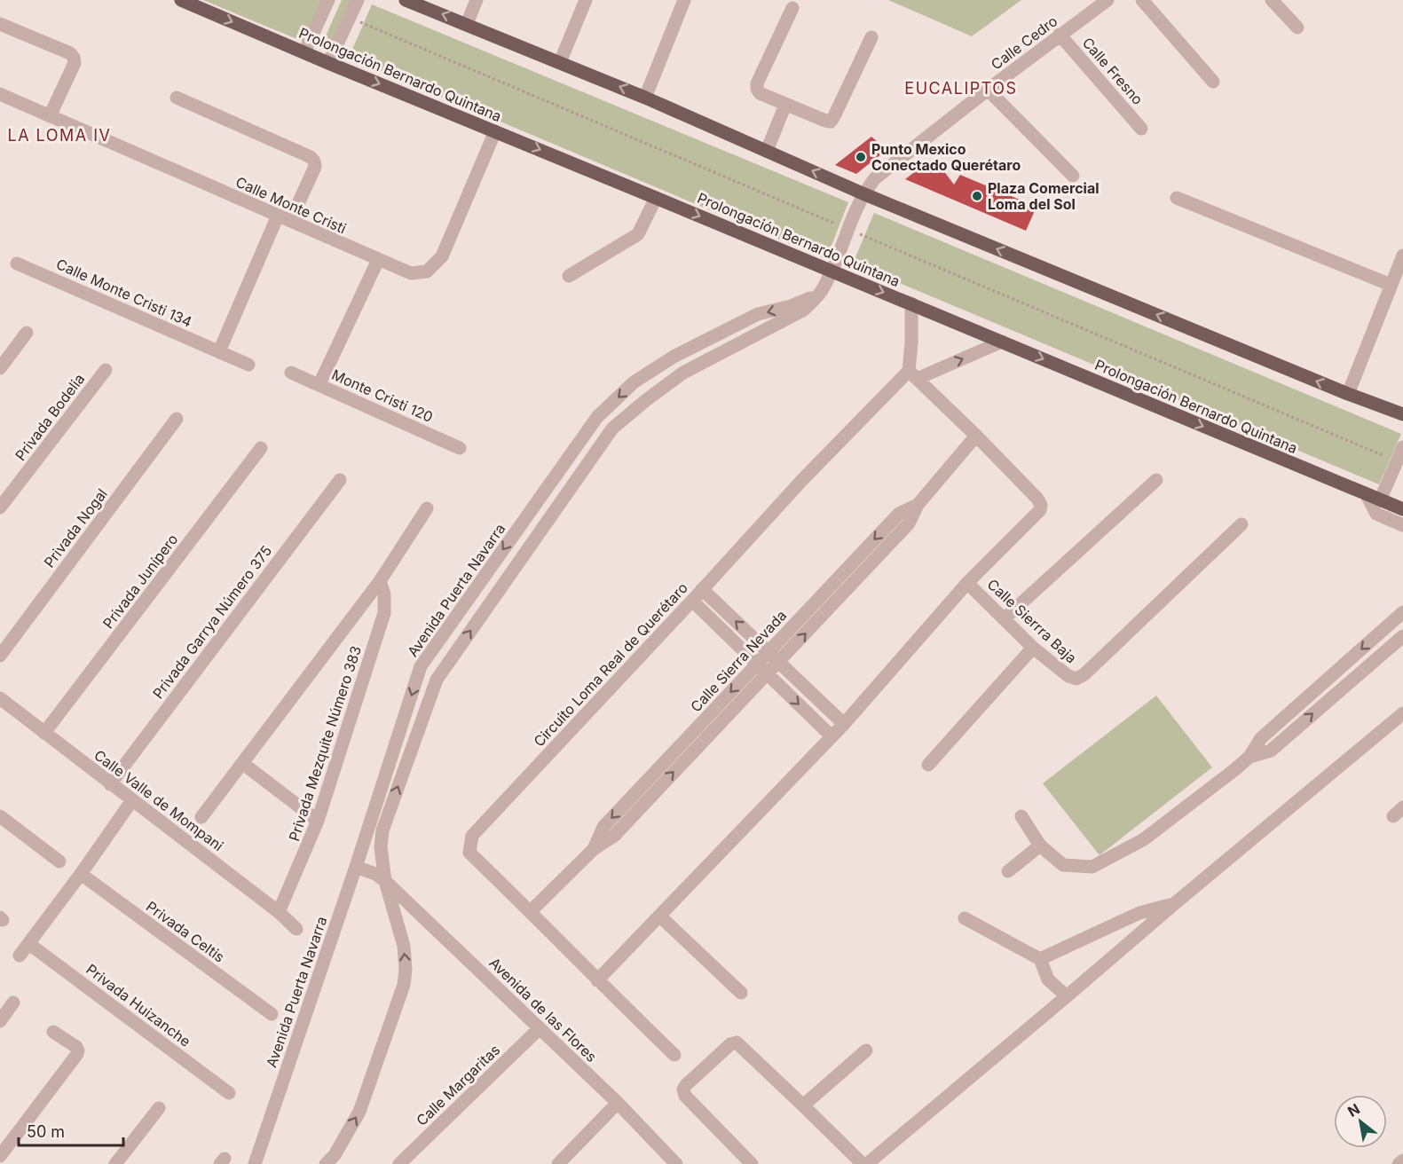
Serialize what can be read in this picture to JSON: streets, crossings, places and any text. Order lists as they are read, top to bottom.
{
  "streets": {
    "main road": ["Prolongación Bernardo Quintana"],
    "street": [
      "Calle Cedro",
      "Calle Fresno",
      "Calle Monte Cristi",
      "Calle Monte Cristi 134",
      "Monte Cristi 120",
      "Privada Bodelia",
      "Privada Nogal",
      "Privada Junípero",
      "Avenida Puerta Navarra",
      "Calle Sierrra Baja",
      "Privada Garrya Número 375",
      "Calle Sierra Nevada",
      "Circuito Loma Real de Querétaro",
      "Privada Mezquite Número 383",
      "Calle Valle de Mompani",
      "Privada Celtis",
      "Privada Huizanche",
      "Avenida de las Flores",
      "Calle Margaritas"
    ]
  },
  "crossings": [
    ["Calle Cedro", "Calle Fresno"],
    ["Prolongación Bernardo Quintana", "Calle Monte Cristi"],
    ["Prolongación Bernardo Quintana", "Circuito Loma Real de Querétaro"],
    ["Privada Junípero", "Calle Valle de Mompani"],
    ["Avenida Puerta Navarra", "Avenida de las Flores"],
    ["Privada Garrya Número 375", "Calle Valle de Mompani"],
    ["Calle Sierra Nevada", "Circuito Loma Real de Querétaro"],
    ["Privada Mezquite Número 383", "Calle Valle de Mompani"],
    ["Avenida de las Flores", "Calle Margaritas"]
  ],
  "districts": ["EUCALIPTOS", "LA LOMA IV"],
  "places": ["Punto Mexico Conectado Querétaro", "Plaza Comercial Loma del Sol"],
  "scale_bar": "50 m",
  "north": "top left"
}
